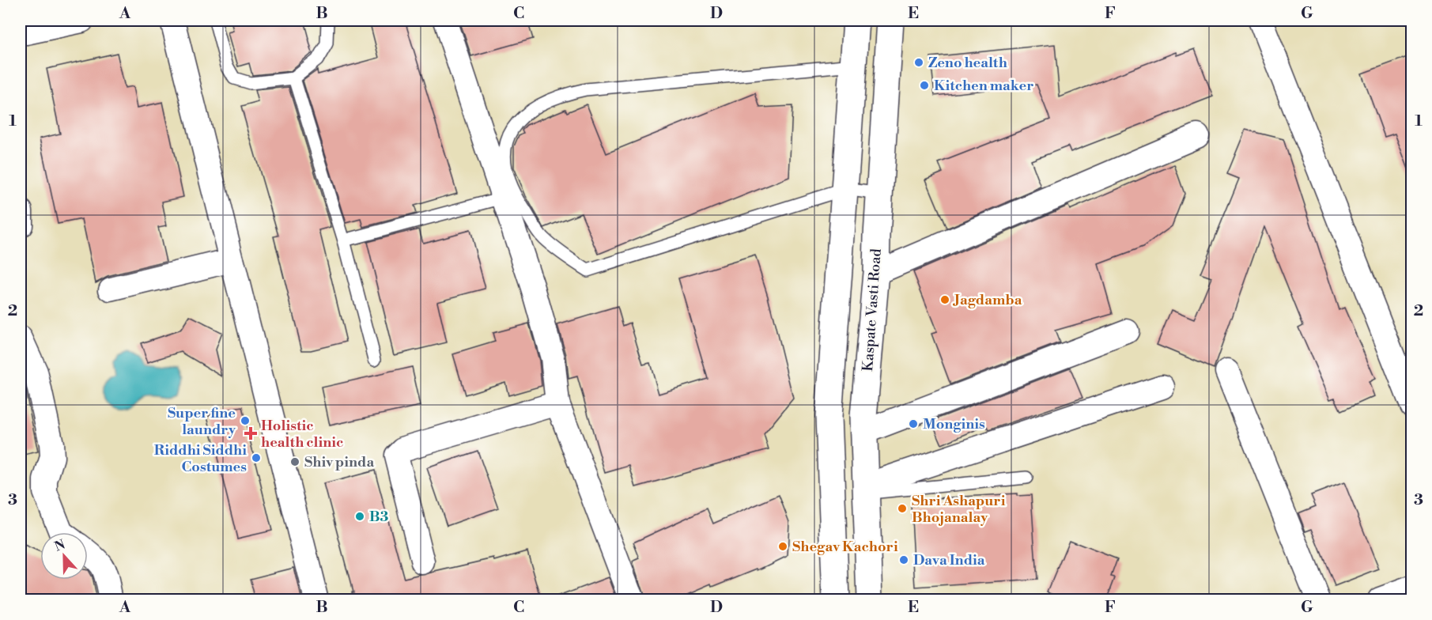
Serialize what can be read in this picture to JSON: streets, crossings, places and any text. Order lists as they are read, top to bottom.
{
  "streets": {
    "main road": ["Kaspate Vasti Road"]
  },
  "places": {
    "other": [
      "Zeno health",
      "Kitchen maker",
      "Jagdamba",
      "Super fine laundry",
      "Monginis",
      "Riddhi Siddhi Costumes",
      "Shiv pinda",
      "Shri Ashapuri Bhojanalay",
      "B3",
      "Shegav Kachori",
      "Dava India"
    ],
    "health": ["Holistic health clinic"]
  },
  "north": "top",
  "grid": {
    "columns": [
      "A",
      "B",
      "C",
      "D",
      "E",
      "F",
      "G"
    ],
    "rows": ["1", "2", "3"]
  }
}
